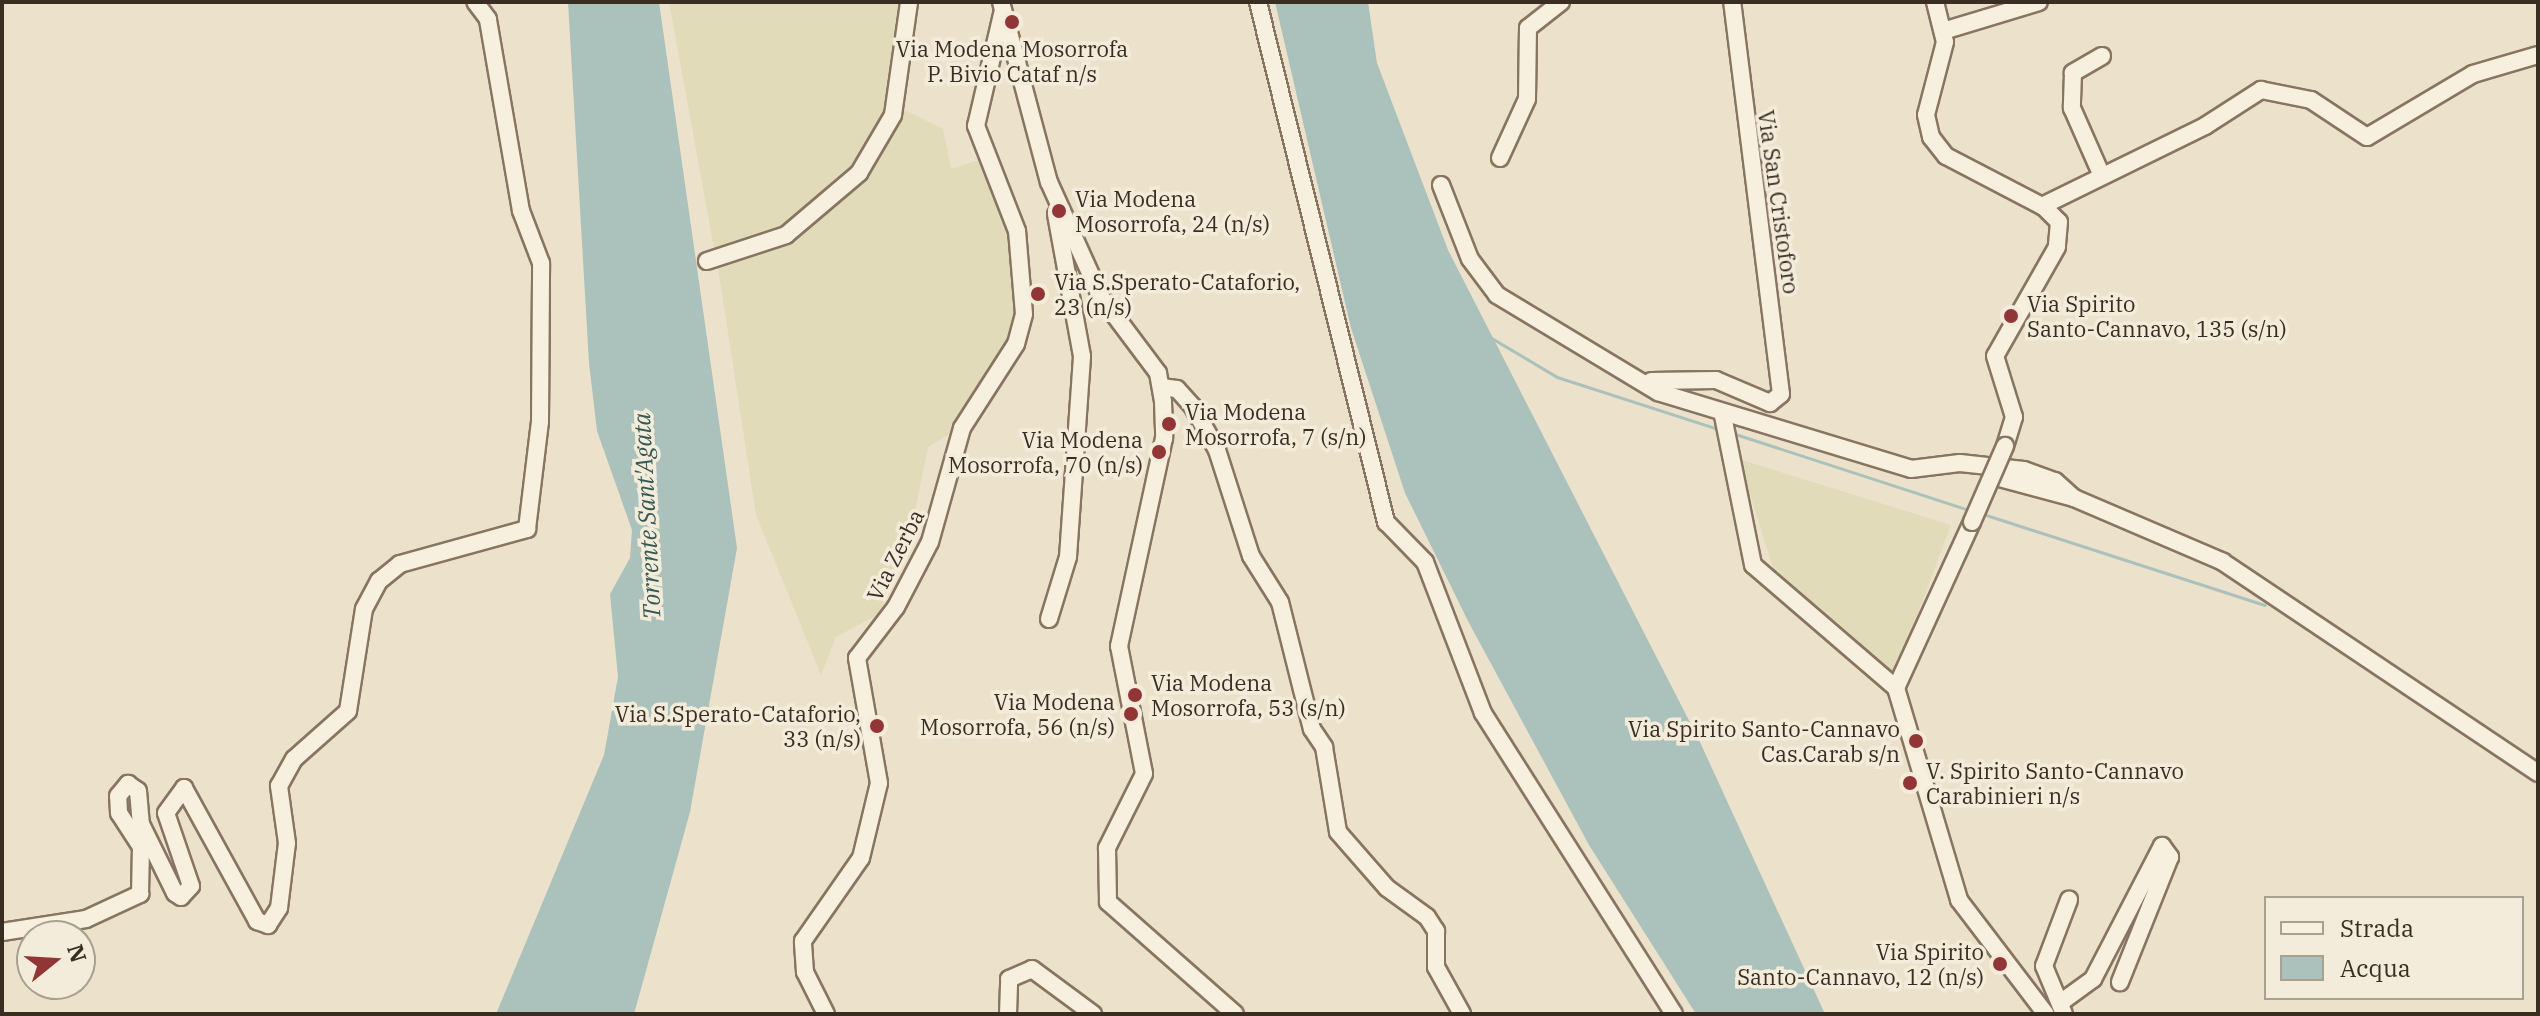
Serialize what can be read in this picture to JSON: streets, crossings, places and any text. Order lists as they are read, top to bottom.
{
  "streets": {
    "street": ["Via San Cristoforo", "Via Zerba"]
  },
  "water": ["Torrente Sant'Agata"],
  "places": [
    "Via Modena Mosorrofa P. Bivio Cataf n/s",
    "Via Modena Mosorrofa, 24 (n/s)",
    "Via S.Sperato-Cataforio, 23 (n/s)",
    "Via Spirito Santo-Cannavo, 135 (s/n)",
    "Via Modena Mosorrofa, 7 (s/n)",
    "Via Modena Mosorrofa, 70 (n/s)",
    "Via Modena Mosorrofa, 53 (s/n)",
    "Via Modena Mosorrofa, 56 (n/s)",
    "Via S.Sperato-Cataforio, 33 (n/s)",
    "Via Spirito Santo-Cannavo Cas.Carab s/n",
    "V. Spirito Santo-Cannavo Carabinieri n/s",
    "Via Spirito Santo-Cannavo, 12 (n/s)"
  ],
  "legend": ["Strada", "Acqua"],
  "north": "right"
}
